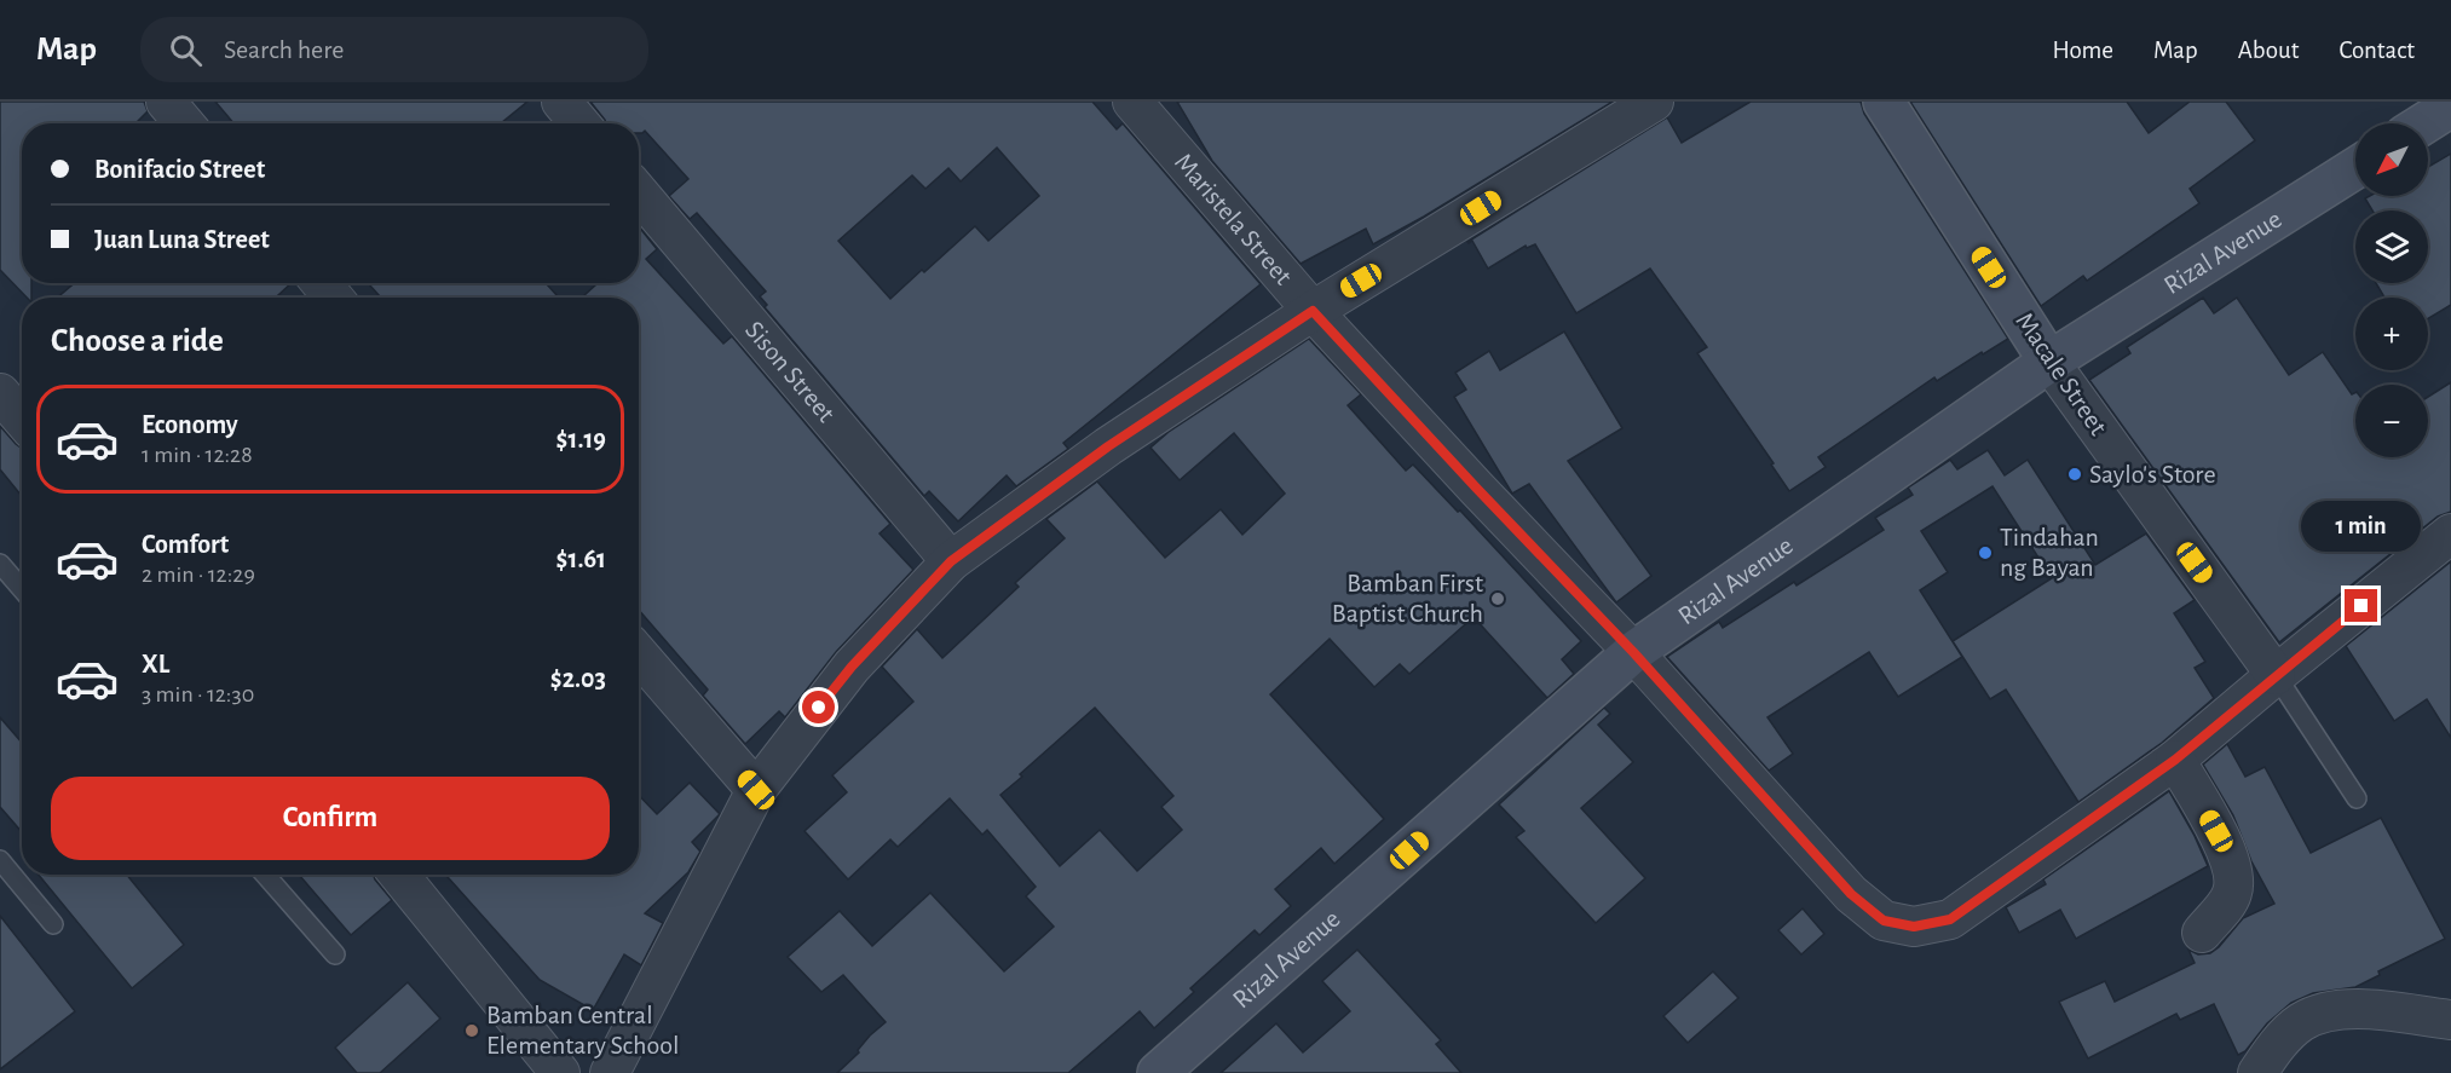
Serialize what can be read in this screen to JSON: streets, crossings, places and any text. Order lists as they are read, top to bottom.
{
  "streets": {
    "street": [
      "Maristela Street",
      "Rizal Avenue",
      "Sison Street",
      "Macale Street"
    ]
  },
  "crossings": [
    ["Maristela Street", "Rizal Avenue"],
    ["Maristela Street", "Macale Street"],
    ["Rizal Avenue", "Macale Street"]
  ],
  "places": [
    "Saylo's Store",
    "Tindahan ng Bayan",
    "Bamban First Baptist Church",
    "Bamban Central Elementary School"
  ],
  "north": "bottom left",
  "page": {
    "header": "Map",
    "search": "Search here",
    "nav": [
      "Home",
      "Map",
      "About",
      "Contact"
    ],
    "map_buttons": ["+", "−"],
    "banner": ["Bonifacio Street", "Juan Luna Street"],
    "heading": "Choose a ride",
    "list": [
      {
        "name": "Economy",
        "note": "1 min · 12:28",
        "value": "$1.19"
      },
      {
        "name": "Comfort",
        "note": "2 min · 12:29",
        "value": "$1.61"
      },
      {
        "name": "XL",
        "note": "3 min · 12:30",
        "value": "$2.03"
      }
    ],
    "bubble": "1 min",
    "buttons": "Confirm"
  }
}
